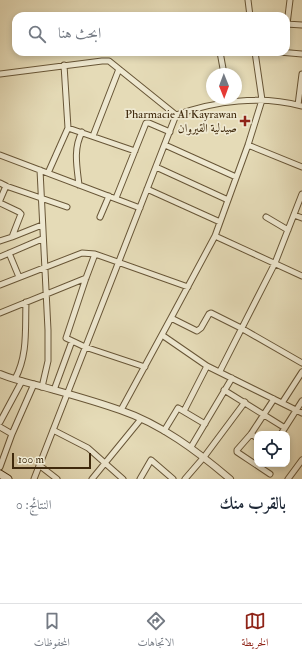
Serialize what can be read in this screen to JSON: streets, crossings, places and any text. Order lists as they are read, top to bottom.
{
  "places": {
    "health": ["Pharmacie Al Kayrawan صيدلية القيروان"]
  },
  "scale_bar": "100 m",
  "north": "bottom",
  "page": {
    "search": "ابحث هنا",
    "scale": "100 m",
    "heading": ["بالقرب منك", "النتائج: 0"],
    "nav": ["الخريطة", "الاتجاهات", "المحفوظات"]
  }
}
